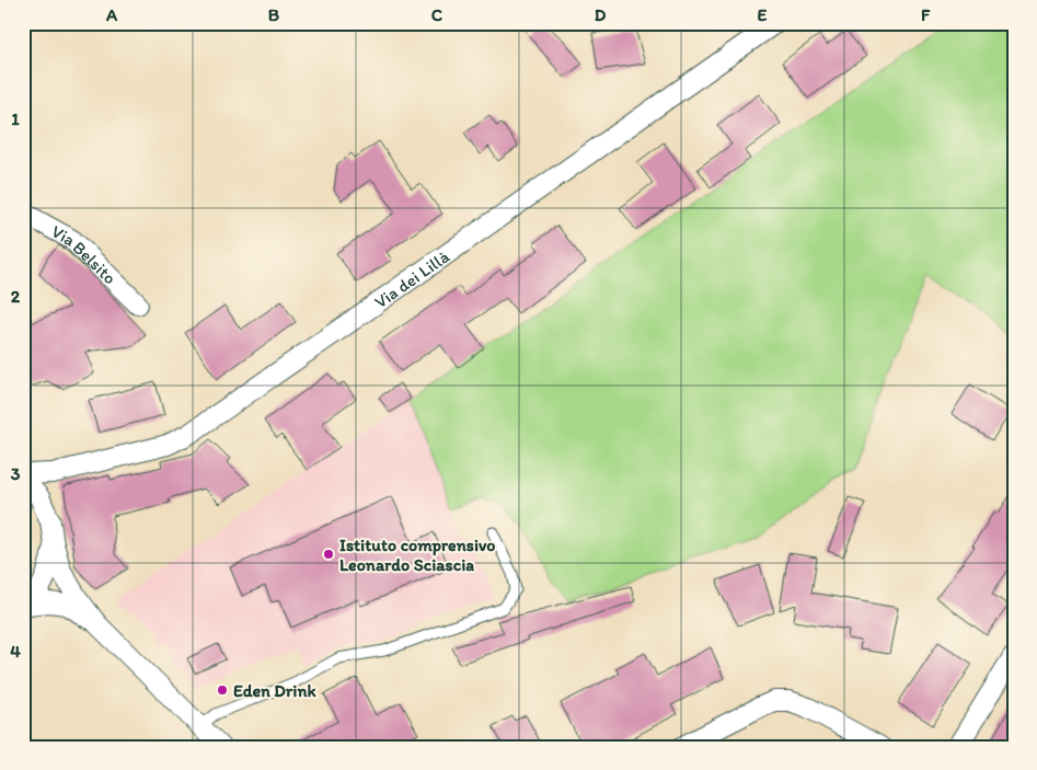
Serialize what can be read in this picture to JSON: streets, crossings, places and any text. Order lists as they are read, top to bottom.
{
  "streets": {
    "street": ["Via Belsito", "Via dei Lillà"]
  },
  "places": ["Istituto comprensivo Leonardo Sciascia", "Eden Drink"],
  "grid": {
    "columns": [
      "A",
      "B",
      "C",
      "D",
      "E",
      "F"
    ],
    "rows": [
      "1",
      "2",
      "3",
      "4"
    ]
  }
}
